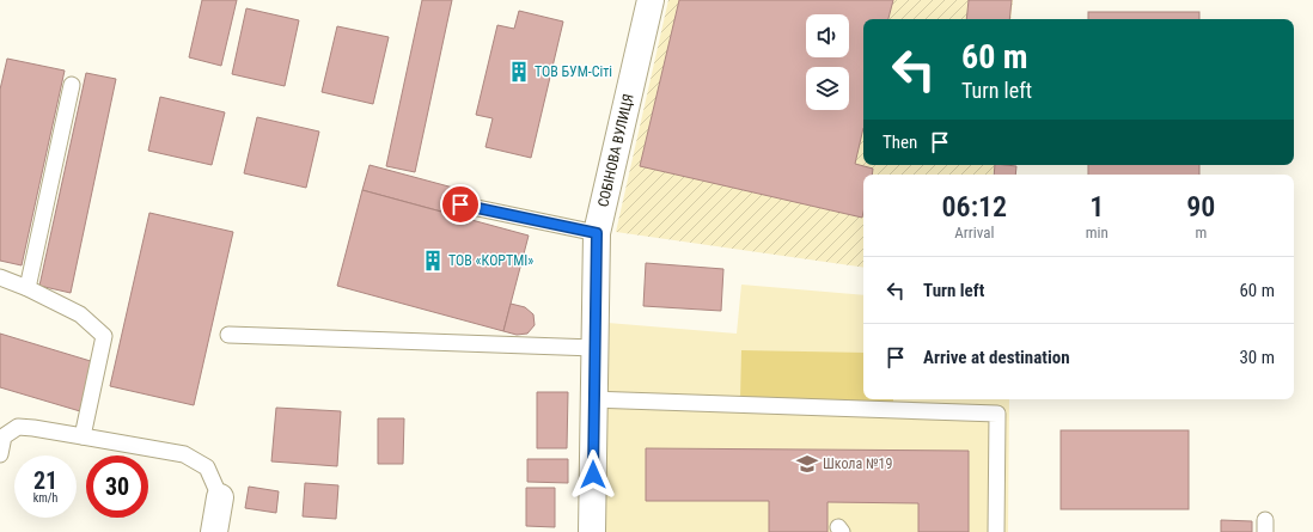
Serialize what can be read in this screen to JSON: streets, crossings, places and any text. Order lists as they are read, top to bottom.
{
  "streets": {
    "street": ["СОБІНОВА ВУЛИЦЯ"]
  },
  "places": {
    "building": ["ТОВ БУМ-Сіті", "ТОВ «КОРТМІ»"],
    "school or university": ["Школа №19"]
  },
  "page": {
    "turn": ["60 m", "Turn left"],
    "then": "Then",
    "eta": [
      "06:12",
      "Arrival",
      "1",
      "min",
      "90",
      "m"
    ],
    "list": [
      {
        "name": "Turn left",
        "value": "60 m"
      },
      {
        "name": "Arrive at destination",
        "value": "30 m"
      }
    ],
    "speed": "21 km/h",
    "limit": "30"
  }
}
